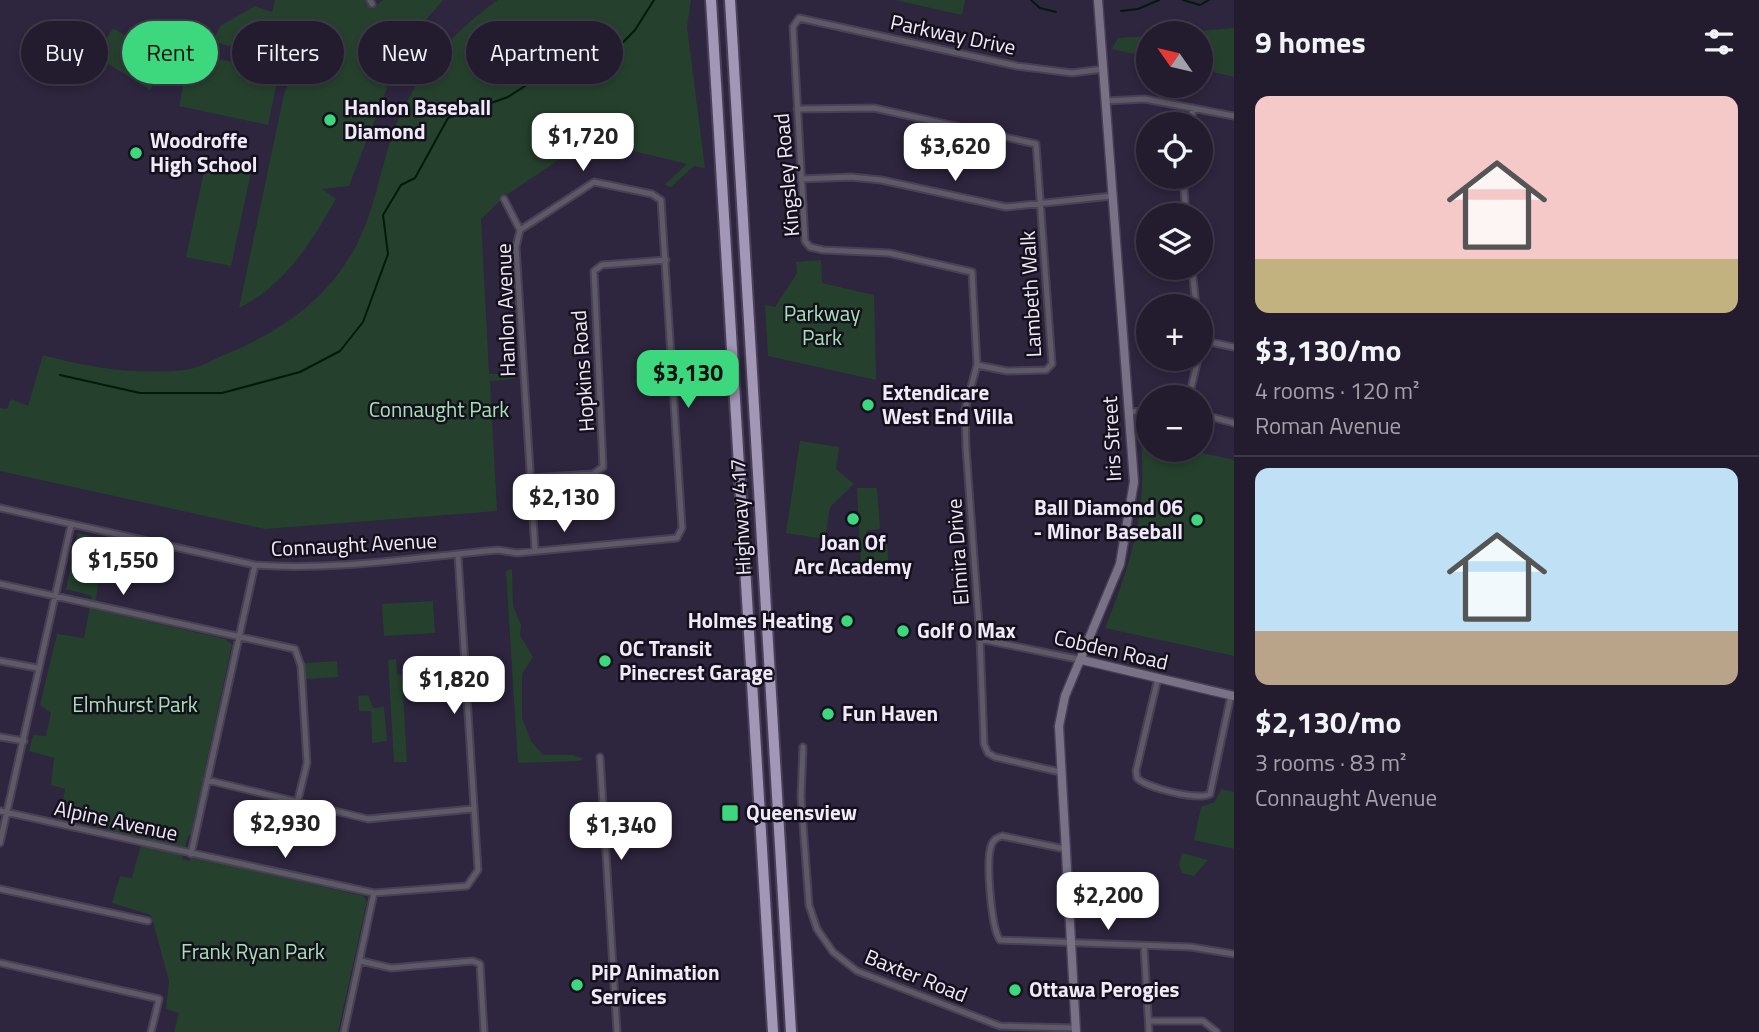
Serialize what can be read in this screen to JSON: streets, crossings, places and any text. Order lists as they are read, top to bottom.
{
  "streets": {
    "highway": ["Highway 417"],
    "street": [
      "Parkway Drive",
      "Kingsley Road",
      "Lambeth Walk",
      "Hanlon Avenue",
      "Hopkins Road",
      "Iris Street",
      "Connaught Avenue",
      "Elmira Drive",
      "Cobden Road",
      "Alpine Avenue",
      "Baxter Road"
    ]
  },
  "crossings": [
    ["Parkway Drive", "Kingsley Road"],
    ["Parkway Drive", "Iris Street"],
    ["Kingsley Road", "Lambeth Walk"],
    ["Kingsley Road", "Elmira Drive"],
    ["Lambeth Walk", "Elmira Drive"],
    ["Hanlon Avenue", "Hopkins Road"],
    ["Hanlon Avenue", "Connaught Avenue"],
    ["Hopkins Road", "Connaught Avenue"],
    ["Iris Street", "Elmira Drive"],
    ["Iris Street", "Cobden Road"],
    ["Iris Street", "Baxter Road"],
    ["Elmira Drive", "Cobden Road"]
  ],
  "parks": [
    "Parkway Park",
    "Connaught Park",
    "Elmhurst Park",
    "Frank Ryan Park"
  ],
  "places": {
    "other": [
      "Hanlon Baseball Diamond",
      "Woodroffe High School",
      "Extendicare West End Villa",
      "Joan Of Arc Academy",
      "Ball Diamond 06 - Minor Baseball",
      "Holmes Heating",
      "Golf O Max",
      "OC Transit Pinecrest Garage",
      "Fun Haven",
      "PiP Animation Services",
      "Ottawa Perogies"
    ],
    "transit": ["Queensview"]
  },
  "north": "top left",
  "page": {
    "heading": "9 homes",
    "map_buttons": ["+", "−"],
    "chip": [
      "Buy",
      "Rent",
      "Filters",
      "New",
      "Apartment"
    ],
    "list": [
      {
        "name": "$3,130/mo",
        "note": "4 rooms · 120 m² · Roman Avenue"
      },
      {
        "name": "$2,130/mo",
        "note": "3 rooms · 83 m² · Connaught Avenue"
      }
    ],
    "price": [
      "$1,720",
      "$3,620",
      "$3,130",
      "$2,130",
      "$1,550",
      "$1,820",
      "$2,930",
      "$1,340",
      "$2,200"
    ]
  }
}
